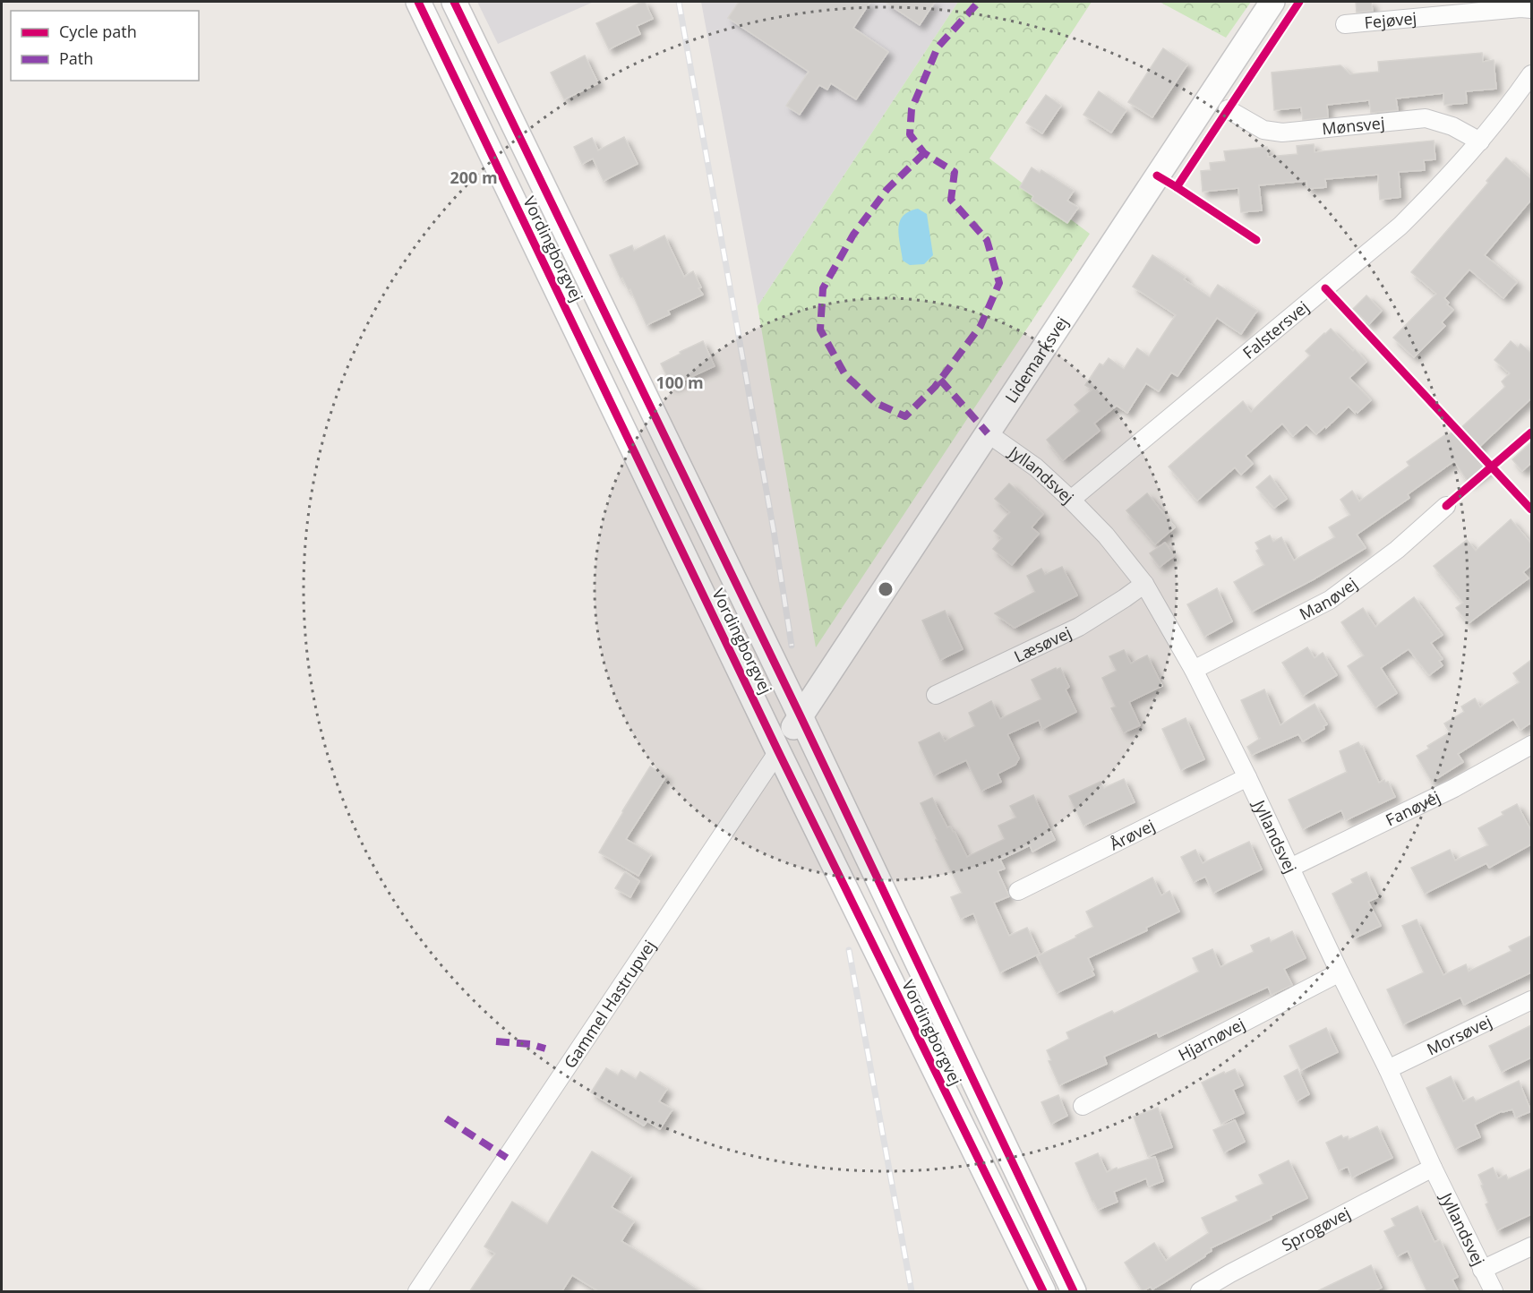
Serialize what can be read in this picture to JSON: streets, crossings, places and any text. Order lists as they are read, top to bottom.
{
  "streets": {
    "main road": ["Vordingborgvej", "Lidemarksvej", "Gammel Hastrupvej"],
    "street": [
      "Fejøvej",
      "Mønsvej",
      "Falstersvej",
      "Jyllandsvej",
      "Manøvej",
      "Læsøvej",
      "Fanøvej",
      "Årøvej",
      "Morsøvej",
      "Hjarnøvej",
      "Sprogøvej"
    ]
  },
  "crossings": [
    ["Mønsvej", "Falstersvej"],
    ["Vordingborgvej", "Lidemarksvej"],
    ["Vordingborgvej", "Gammel Hastrupvej"],
    ["Falstersvej", "Jyllandsvej"],
    ["Lidemarksvej", "Jyllandsvej"],
    ["Lidemarksvej", "Gammel Hastrupvej"],
    ["Jyllandsvej", "Manøvej"],
    ["Jyllandsvej", "Læsøvej"],
    ["Jyllandsvej", "Fanøvej"],
    ["Jyllandsvej", "Årøvej"],
    ["Jyllandsvej", "Morsøvej"],
    ["Jyllandsvej", "Hjarnøvej"],
    ["Jyllandsvej", "Sprogøvej"]
  ],
  "legend": ["Cycle path", "Path"],
  "rings": ["200 m", "100 m"]
}
